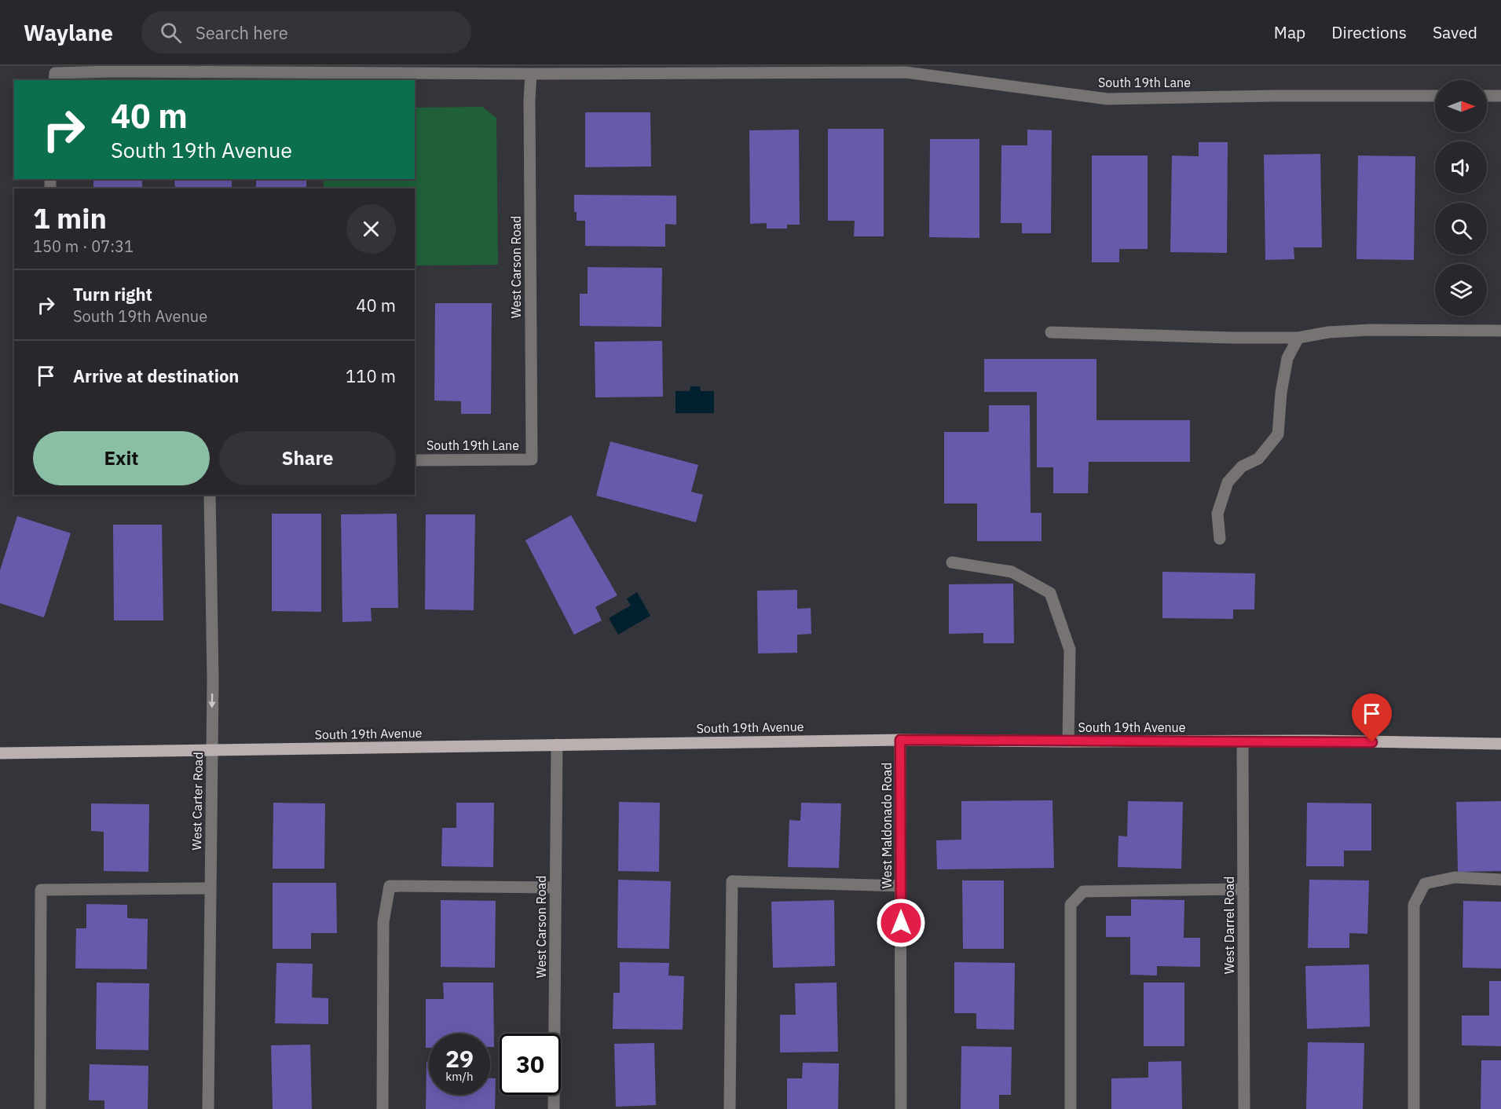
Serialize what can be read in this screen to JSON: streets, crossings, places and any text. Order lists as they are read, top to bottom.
{
  "streets": {
    "main road": ["South 19th Avenue"],
    "street": [
      "South 19th Lane",
      "West Carson Road",
      "West Carter Road",
      "West Maldonado Road",
      "West Darrel Road"
    ]
  },
  "crossings": [
    ["South 19th Lane", "West Carson Road"],
    ["West Carson Road", "South 19th Avenue"],
    ["South 19th Avenue", "West Carter Road"],
    ["South 19th Avenue", "West Maldonado Road"],
    ["South 19th Avenue", "West Darrel Road"]
  ],
  "one_way": ["West Carter Road"],
  "north": "right",
  "page": {
    "header": "Waylane",
    "search": "Search here",
    "nav": ["Map", "Directions", "Saved"],
    "turn": ["40 m", "South 19th Avenue"],
    "heading": ["1 min", "150 m · 07:31"],
    "list": [
      {
        "name": "Turn right",
        "note": "South 19th Avenue",
        "value": "40 m"
      },
      {
        "name": "Arrive at destination",
        "value": "110 m"
      }
    ],
    "buttons": ["Exit", "Share"],
    "speed": "29 km/h",
    "limit": "30"
  }
}
